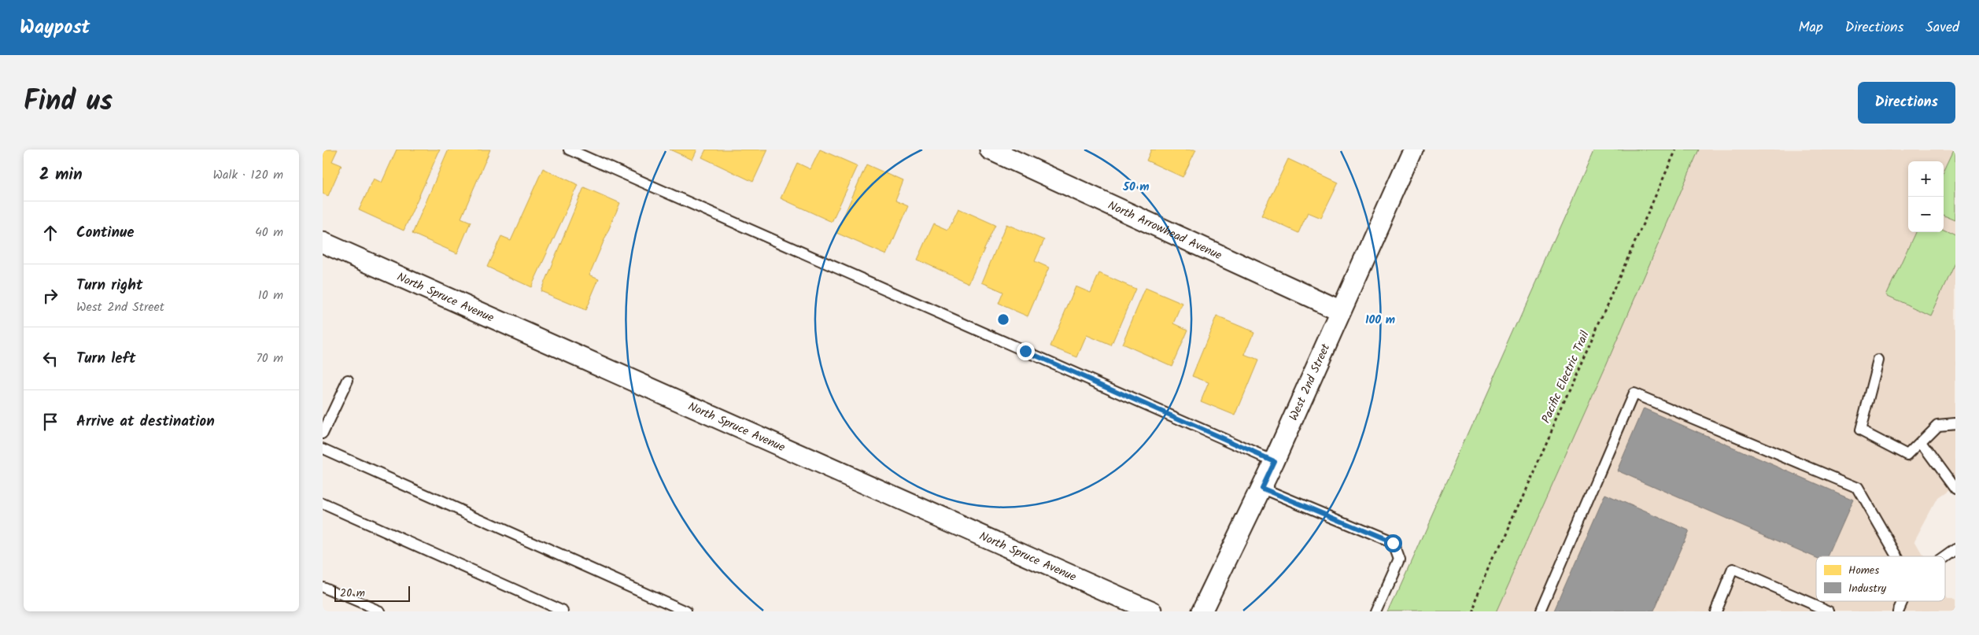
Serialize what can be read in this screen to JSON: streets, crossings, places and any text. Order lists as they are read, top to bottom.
{
  "streets": {
    "street": ["North Arrowhead Avenue", "North Spruce Avenue", "West 2nd Street"],
    "path": ["Pacific Electric Trail"]
  },
  "crossings": [
    ["North Arrowhead Avenue", "West 2nd Street"]
  ],
  "legend": ["Homes", "Industry"],
  "scale_bar": "20 m",
  "page": {
    "header": "Waypost",
    "nav": ["Map", "Directions", "Saved"],
    "title": "Find us",
    "buttons": "Directions",
    "heading": ["2 min", "Walk · 120 m"],
    "map_buttons": ["+", "−"],
    "list": [
      ["Continue", "40 m"],
      ["Turn right", "West 2nd Street", "10 m"],
      ["Turn left", "70 m"],
      "Arrive at destination"
    ],
    "scale": "20 m"
  },
  "rings": ["50 m", "100 m"]
}
